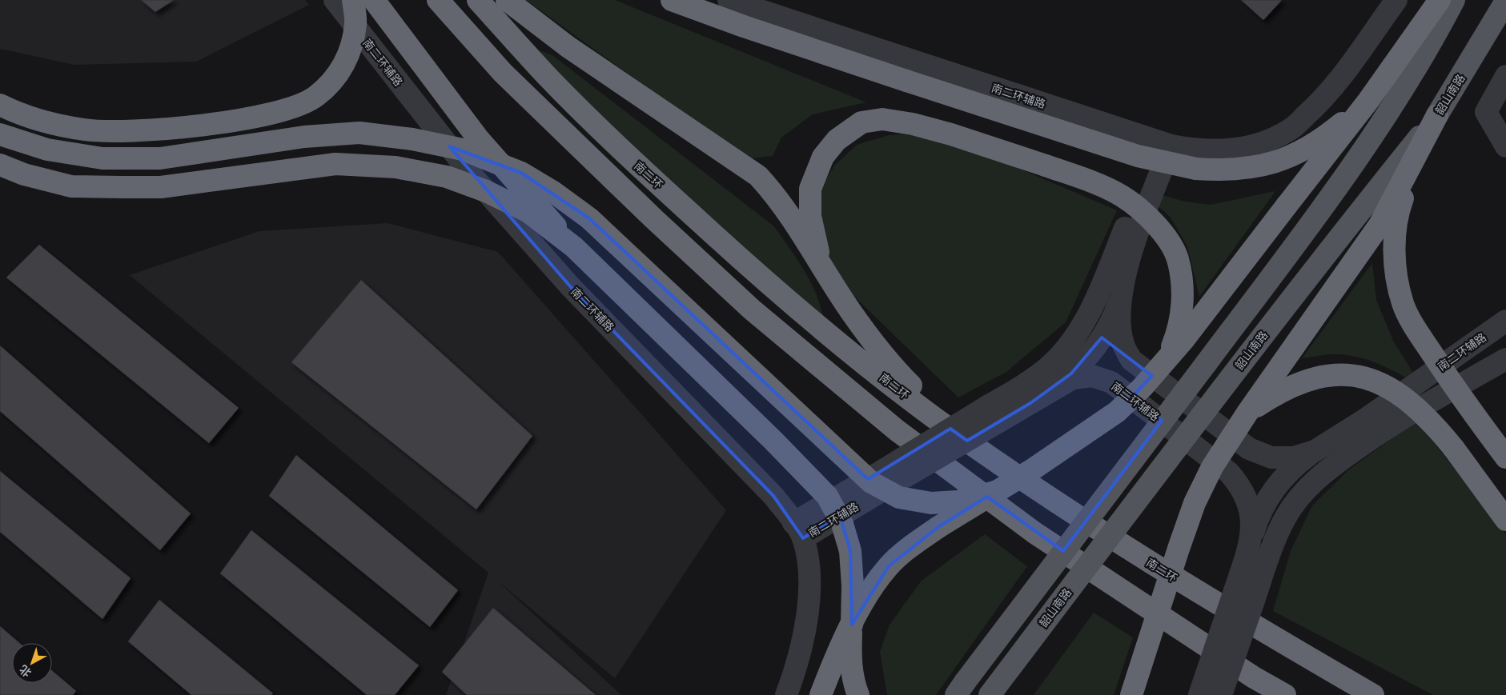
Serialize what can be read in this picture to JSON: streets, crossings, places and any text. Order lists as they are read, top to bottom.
{
  "streets": {
    "highway": ["南二环"],
    "main road": ["韶山南路"],
    "street": ["南二环辅路"]
  },
  "north": "bottom left"
}
